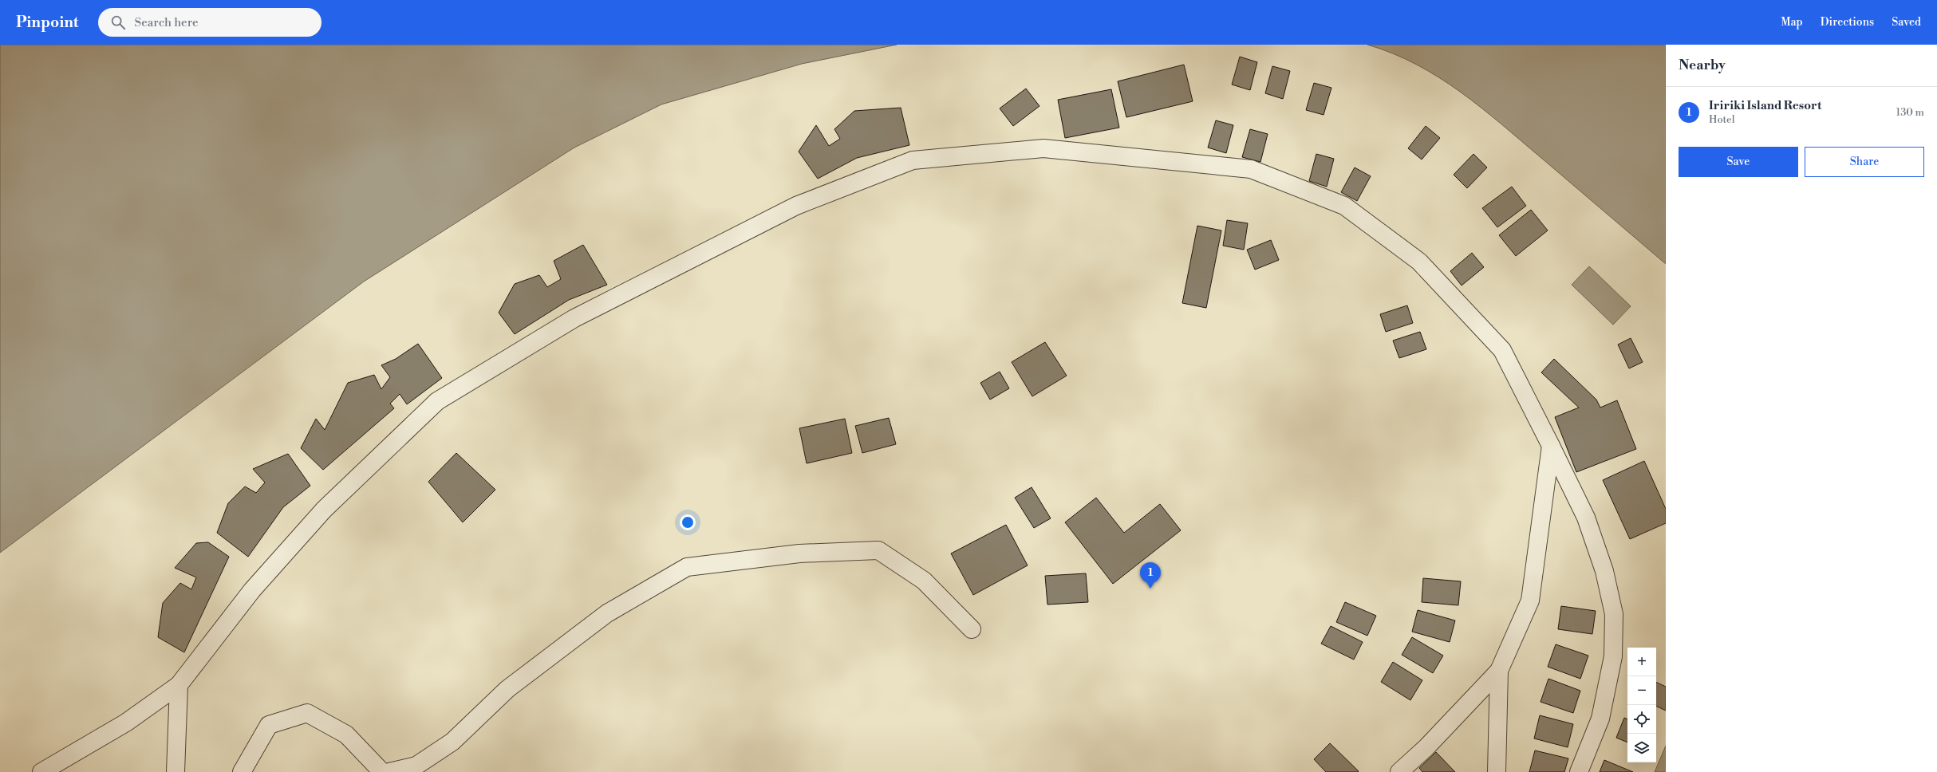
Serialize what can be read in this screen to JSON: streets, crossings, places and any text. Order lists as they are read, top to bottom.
{
  "page": {
    "header": "Pinpoint",
    "search": "Search here",
    "nav": ["Map", "Directions", "Saved"],
    "heading": "Nearby",
    "list": [
      {
        "mark": "1",
        "name": "Iririki Island Resort",
        "note": "Hotel",
        "value": "130 m"
      }
    ],
    "buttons": ["Save", "Share"],
    "pins": "1",
    "map_buttons": ["+", "−"]
  }
}
